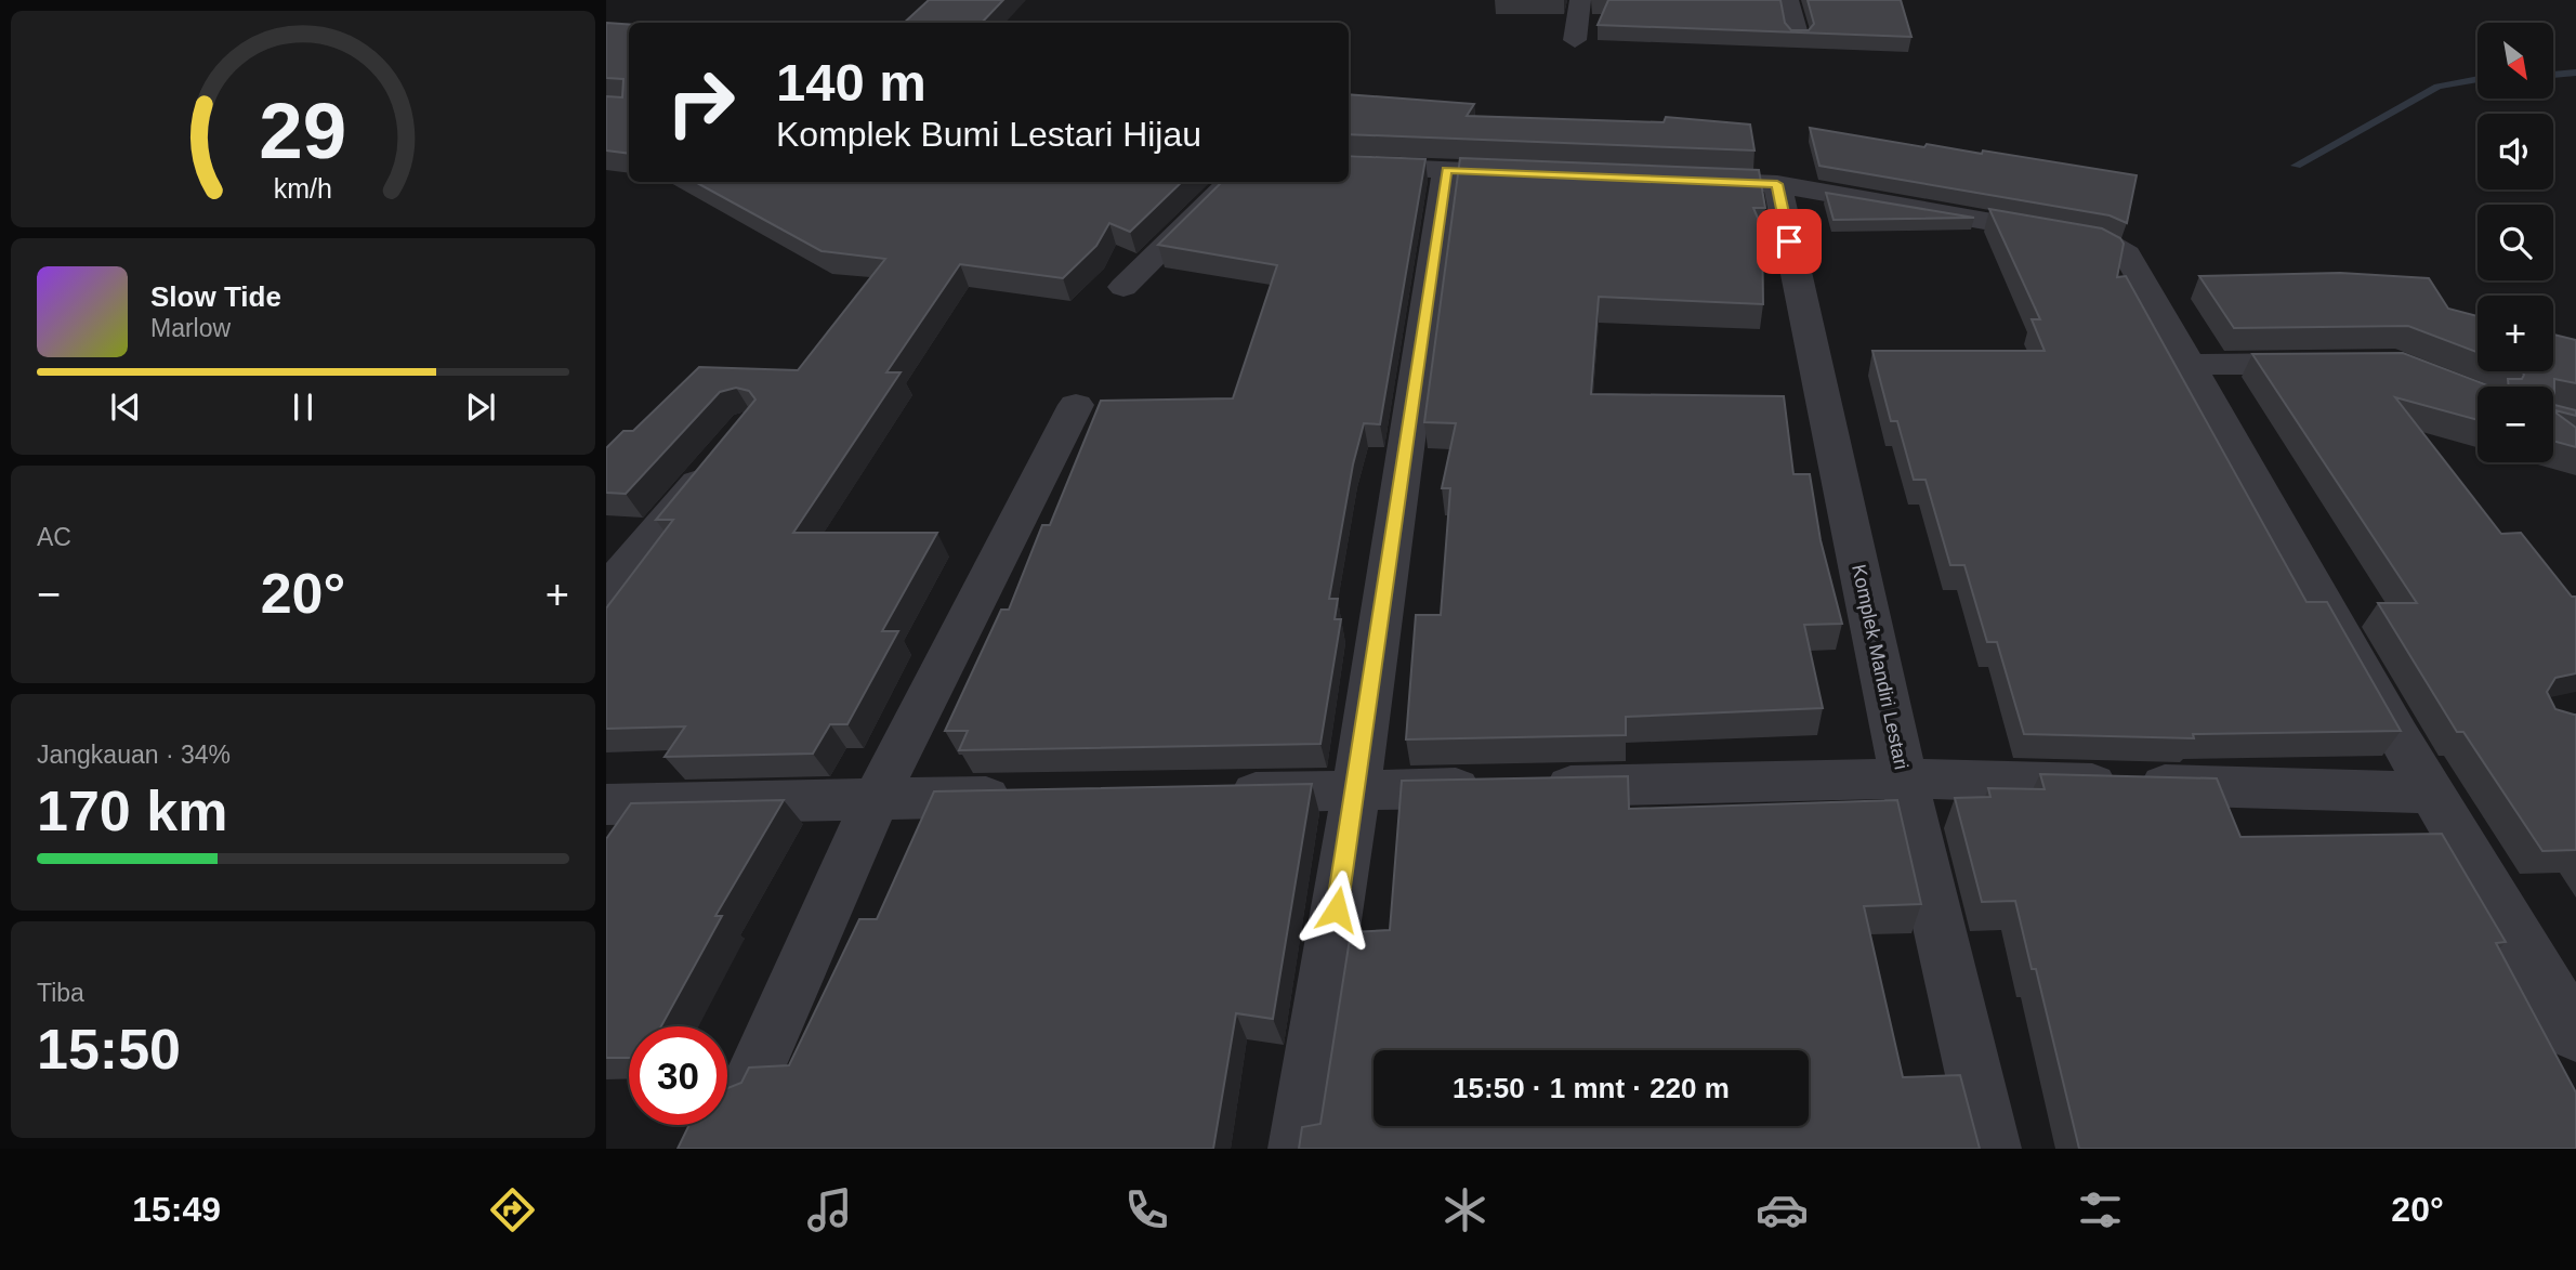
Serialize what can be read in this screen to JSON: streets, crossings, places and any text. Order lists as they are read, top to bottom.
{
  "streets": {
    "street": ["Komplek Mandiri Lestari"]
  },
  "north": "bottom right",
  "page": {
    "map_buttons": ["+", "−"],
    "turn": ["140 m", "Komplek Bumi Lestari Hijau"],
    "song": ["Slow Tide", "Marlow"],
    "tile": [
      "AC",
      ["Jangkauan · 34%", "170 km"],
      ["Tiba", "15:50"]
    ],
    "heat": ["−", "20°", "+"],
    "limit": "30",
    "trip": "15:50 · 1 mnt · 220 m",
    "tabs": ["15:49", "20°"],
    "gauge": ["29", "km/h"]
  }
}
